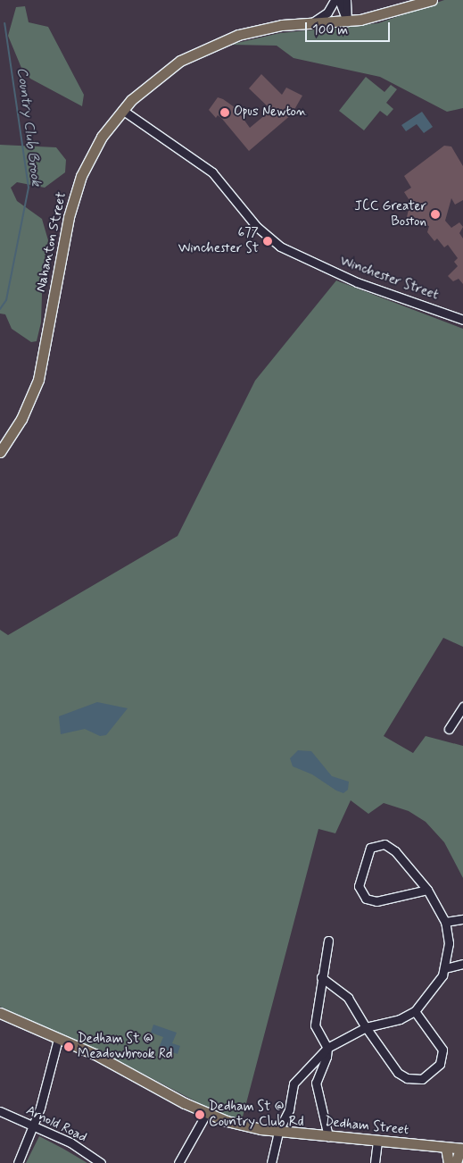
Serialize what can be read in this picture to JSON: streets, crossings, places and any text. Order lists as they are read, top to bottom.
{
  "streets": {
    "main road": ["Nahanton Street", "Dedham Street"],
    "street": ["Winchester Street", "Arnold Road"]
  },
  "crossings": [
    ["Nahanton Street", "Winchester Street"]
  ],
  "water": ["Country Club Brook"],
  "places": [
    "Opus Newton",
    "JCC Greater Boston",
    "677 Winchester St",
    "Dedham St @ Meadowbrook Rd",
    "Dedham St @ Country Club Rd"
  ],
  "scale_bar": "100 m"
}
